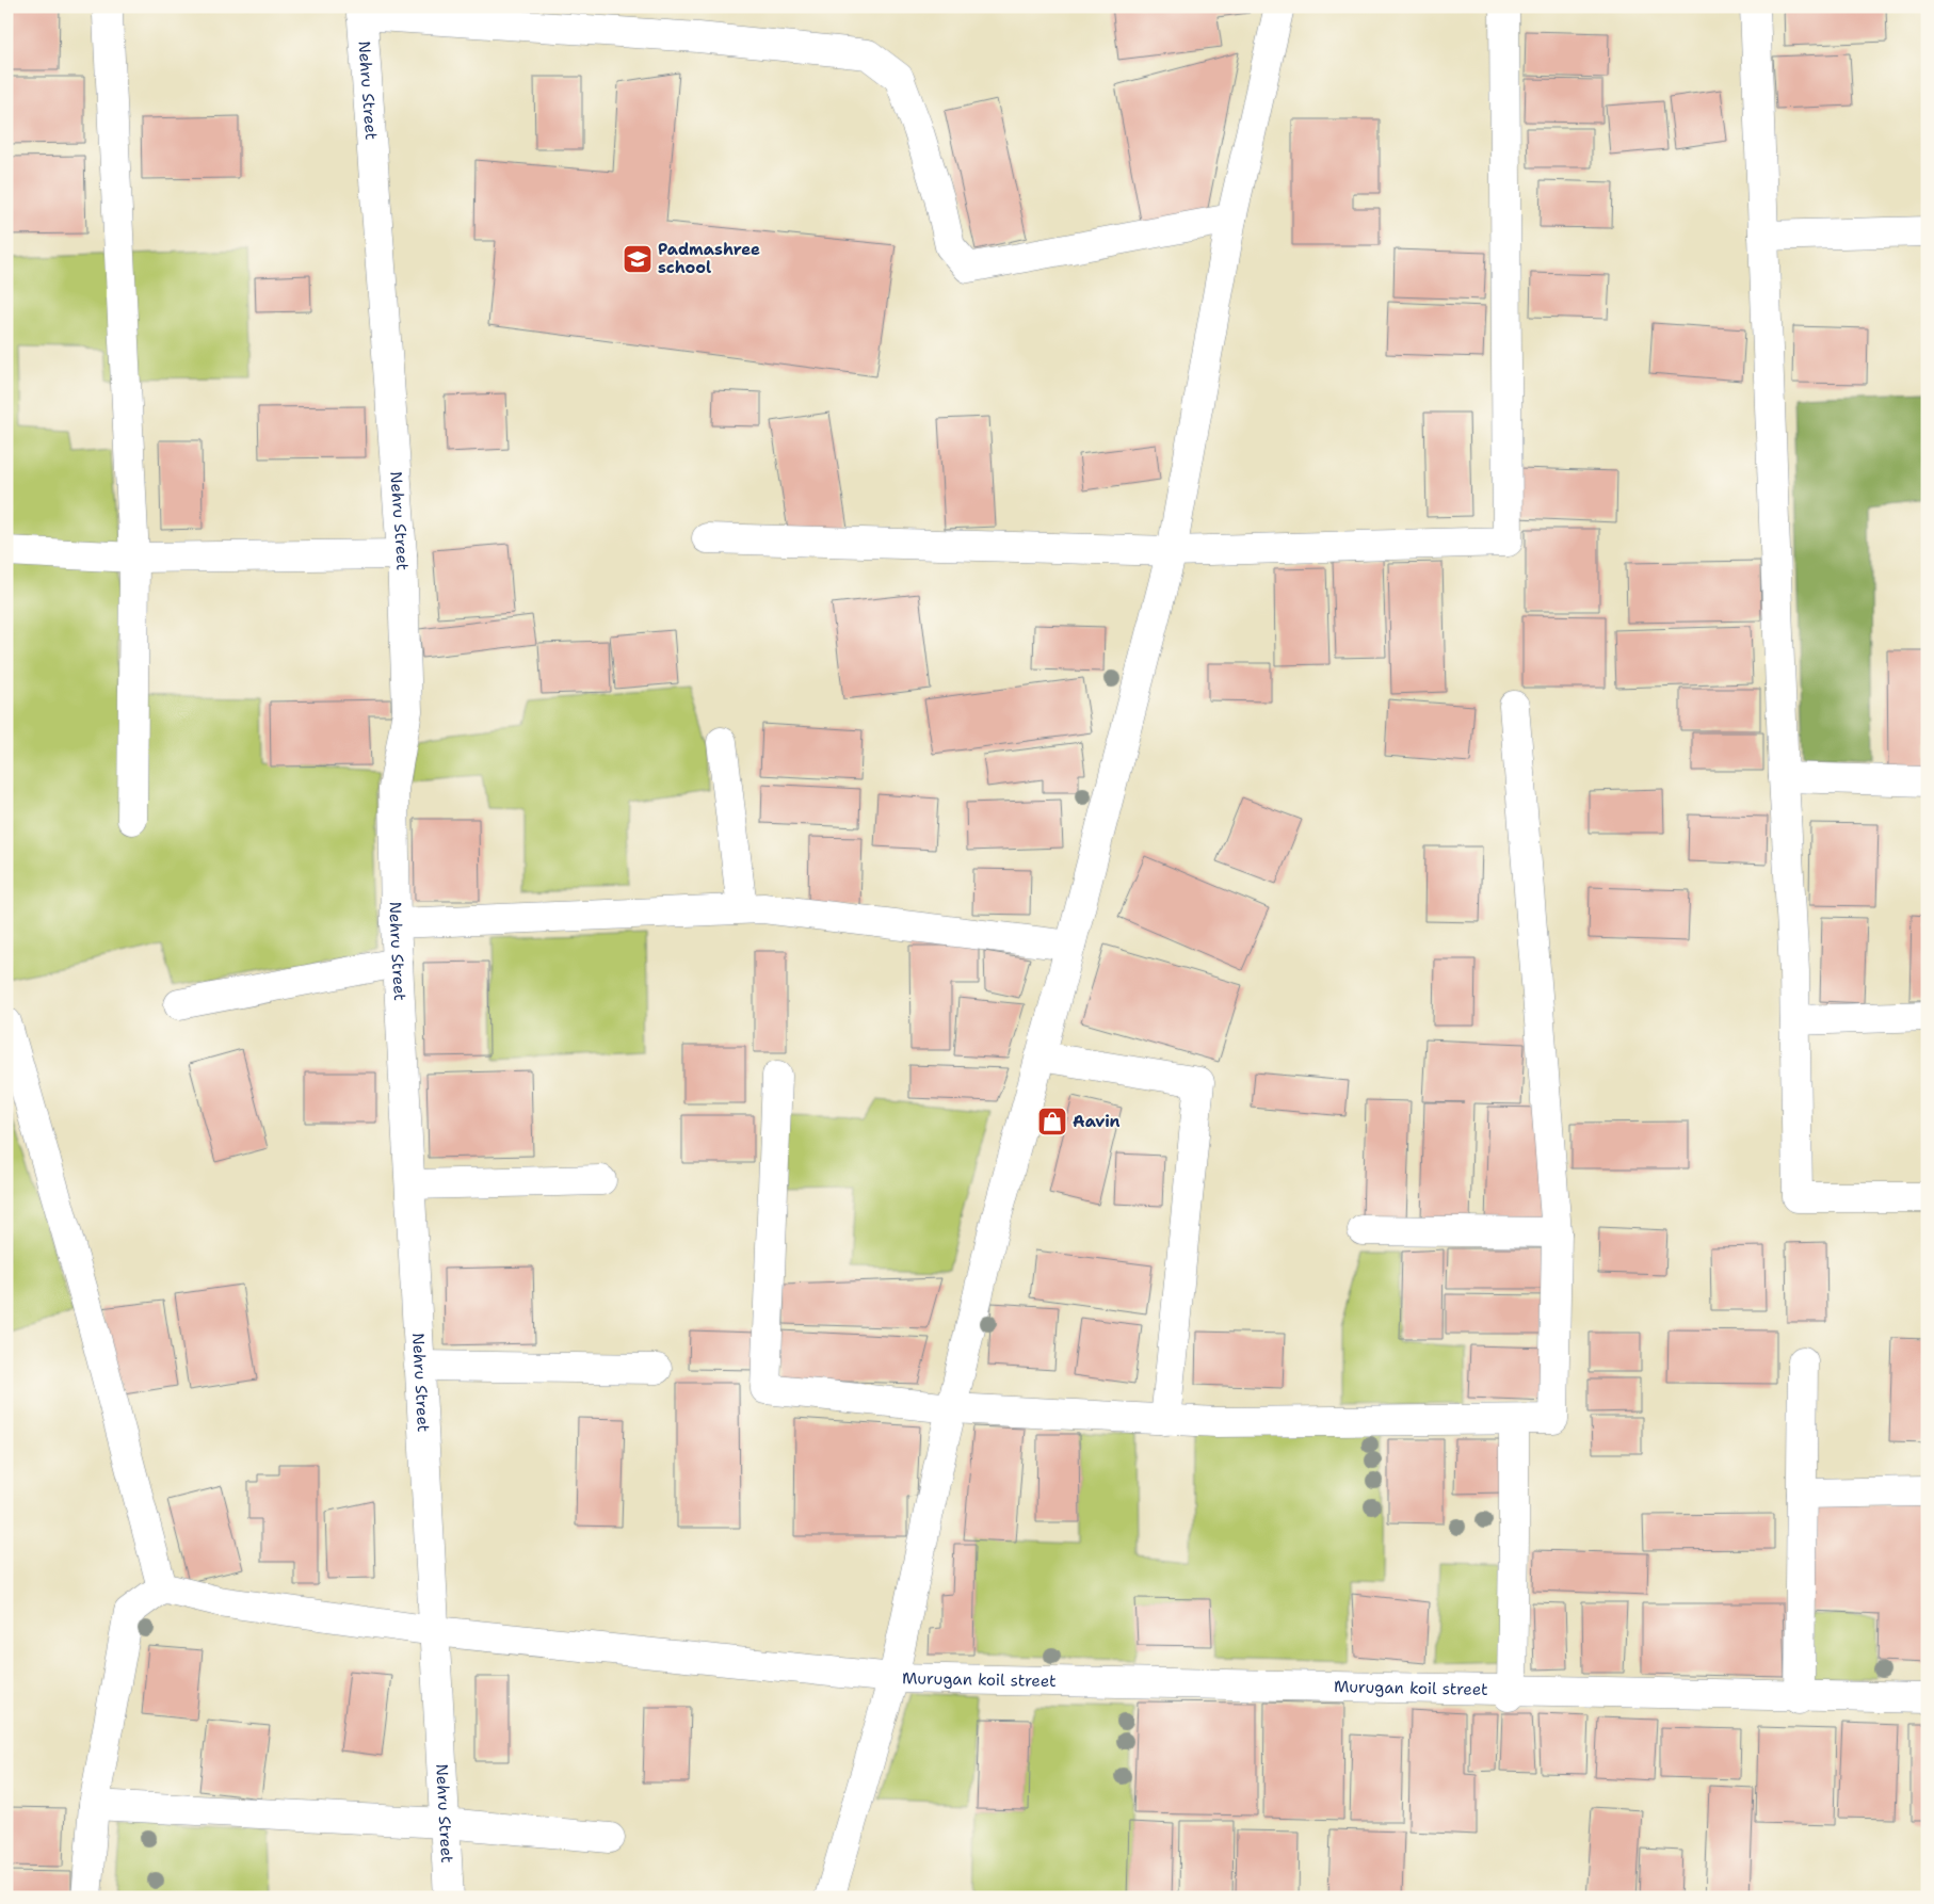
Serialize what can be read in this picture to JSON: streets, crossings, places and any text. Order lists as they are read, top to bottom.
{
  "streets": {
    "street": ["Nehru Street", "Murugan koil street"]
  },
  "crossings": [
    ["Nehru Street", "Murugan koil street"]
  ],
  "places": {
    "school or university": ["Padmashree school"],
    "shop": ["Aavin"]
  }
}
